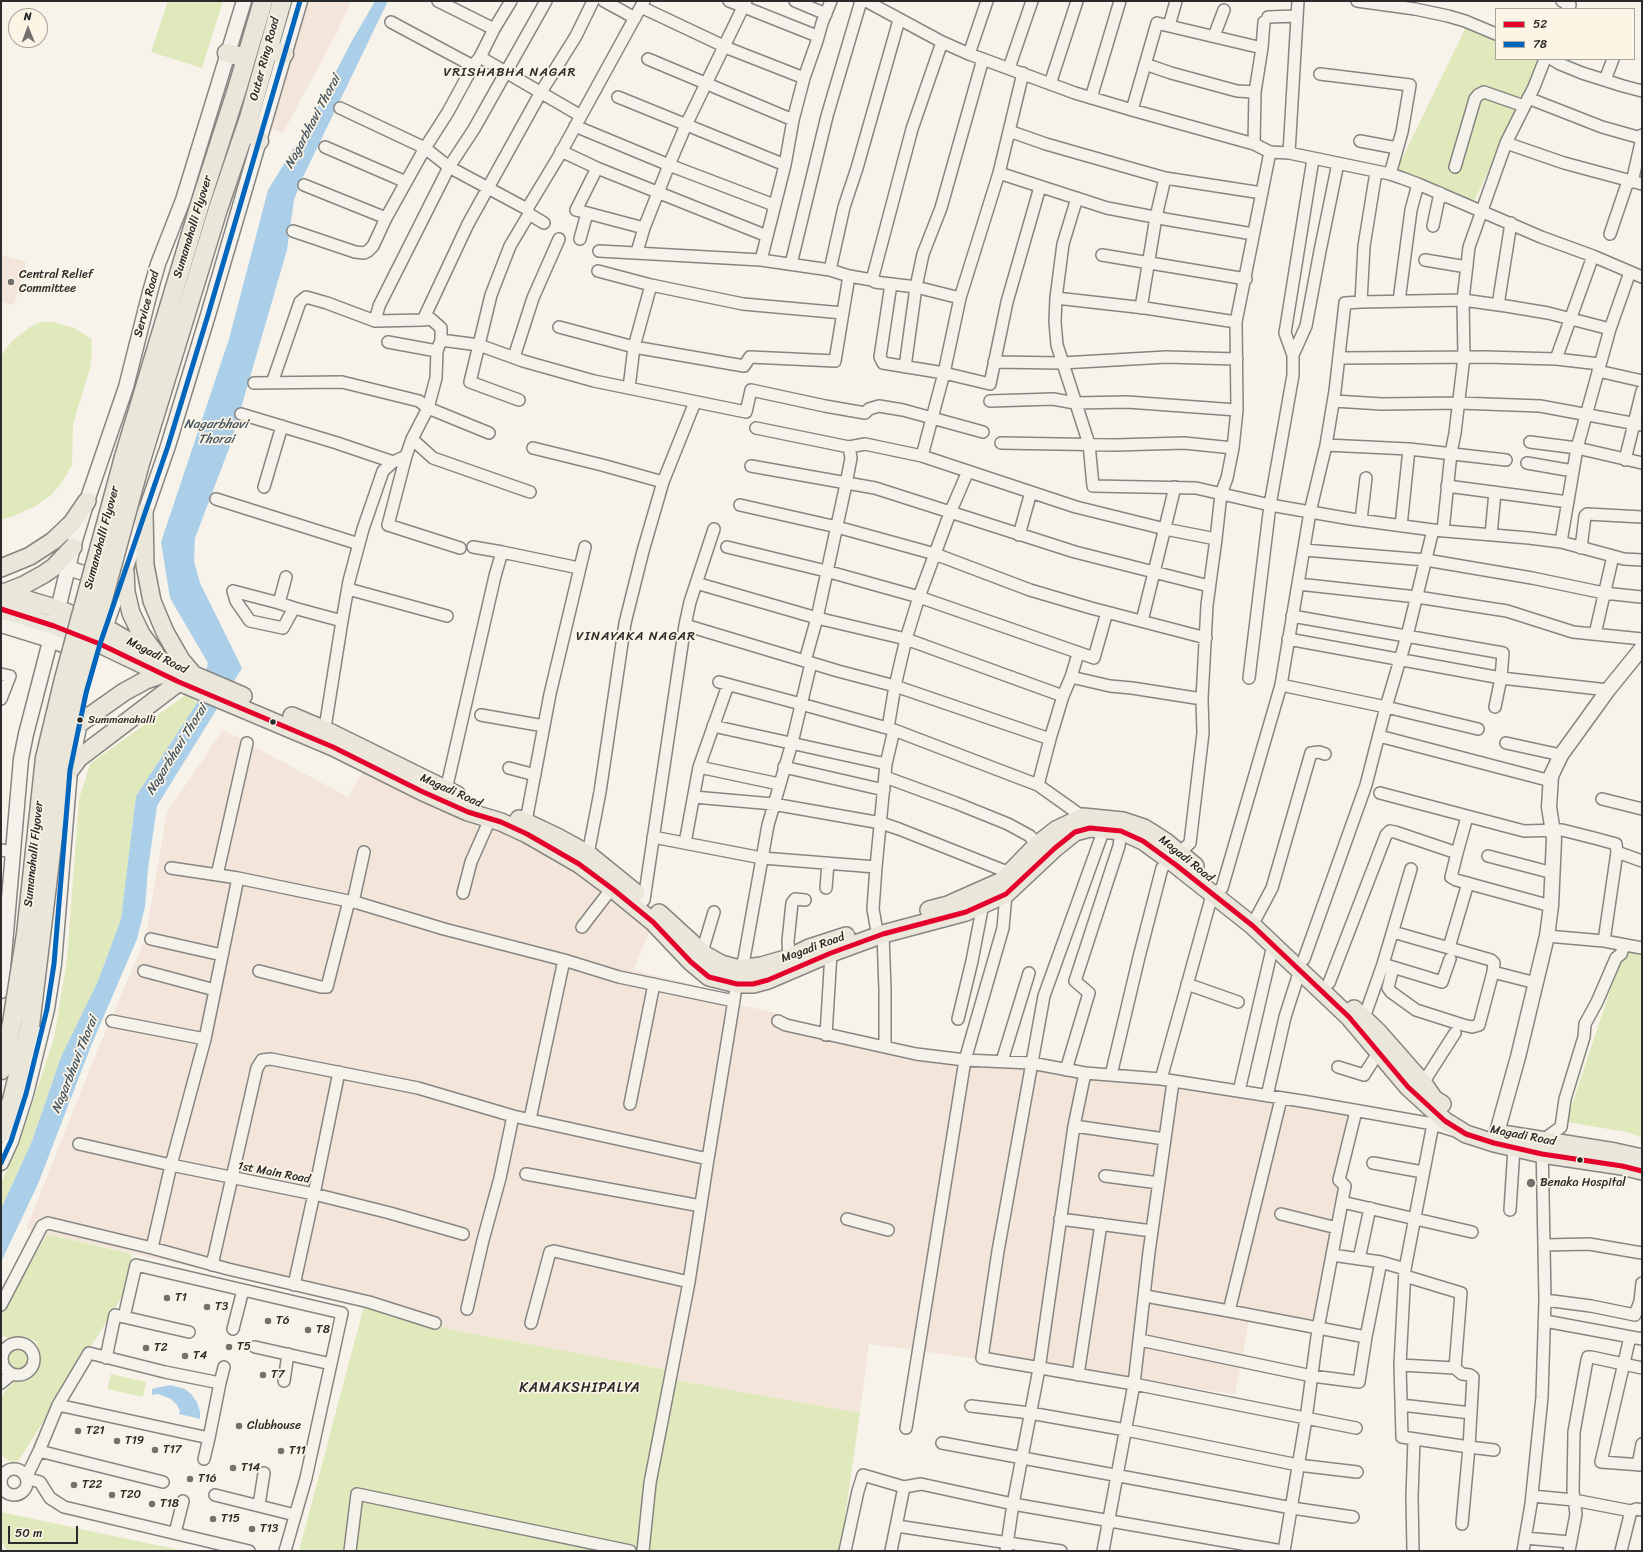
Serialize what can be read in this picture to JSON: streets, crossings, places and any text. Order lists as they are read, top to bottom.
{
  "streets": {
    "highway": ["Outer Ring Road", "Sumanahalli Flyover"],
    "main road": ["Magadi Road"],
    "street": ["Service Road", "1st Main Road"]
  },
  "crossings": [
    ["Outer Ring Road", "Sumanahalli Flyover"],
    ["Service Road", "Magadi Road"]
  ],
  "districts": ["VRISHABHA NAGAR", "VINAYAKA NAGAR", "KAMAKSHIPALYA"],
  "water": ["Nagarbhavi Thorai"],
  "places": [
    "Central Relief Committee",
    "Summanahalli",
    "Benaka Hospital",
    "T1",
    "T3",
    "T6",
    "T8",
    "T5",
    "T2",
    "T4",
    "T7",
    "Clubhouse",
    "T21",
    "T19",
    "T17",
    "T11",
    "T14",
    "T16",
    "T22",
    "T20",
    "T18",
    "T15",
    "T13"
  ],
  "lines": ["transit line 78", "transit line 52"],
  "legend": ["52", "78"],
  "scale_bar": "50 m",
  "north": "top"
}
